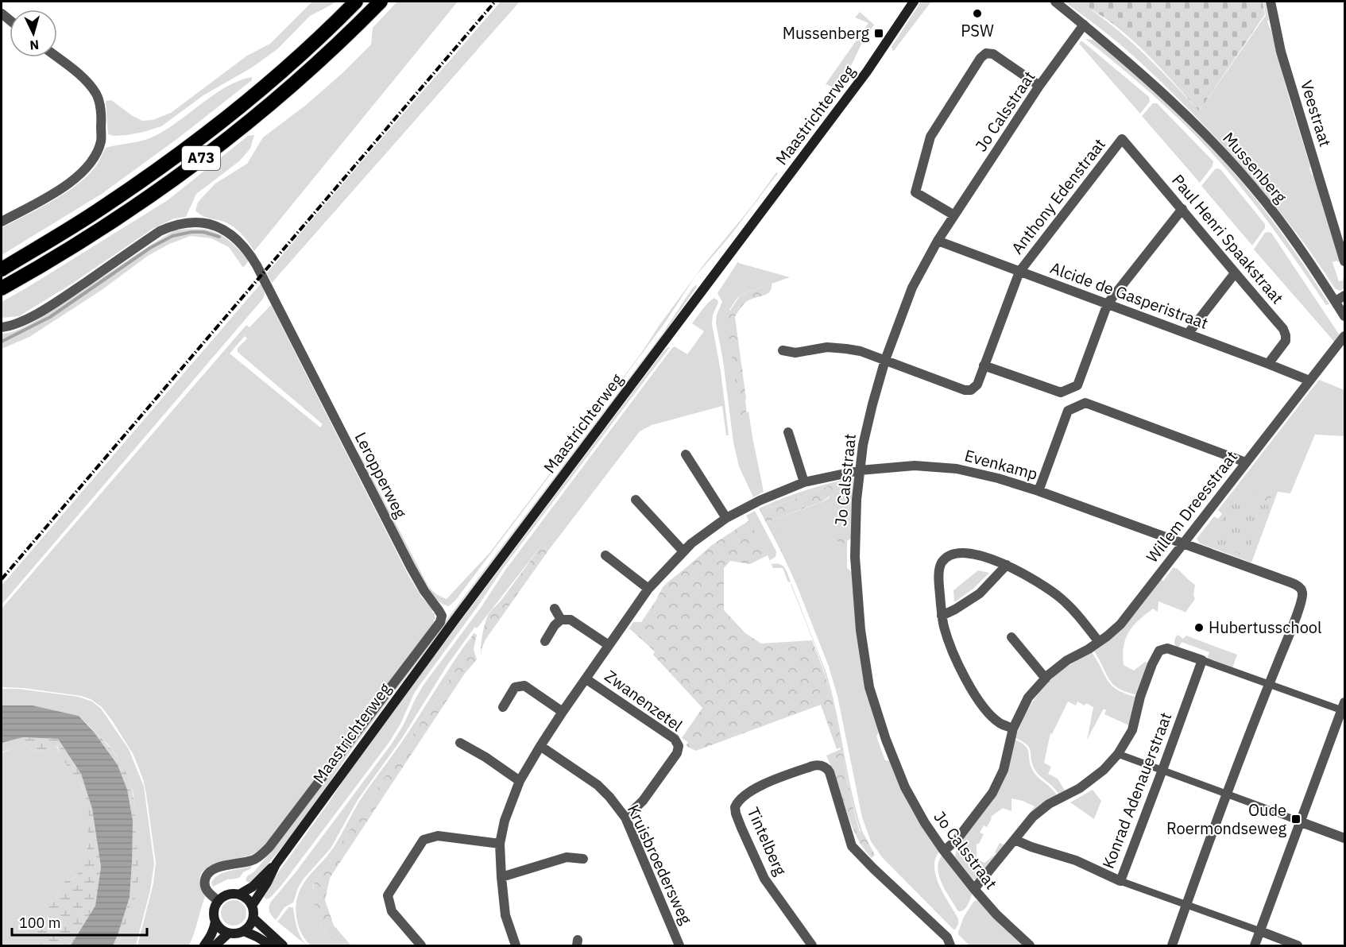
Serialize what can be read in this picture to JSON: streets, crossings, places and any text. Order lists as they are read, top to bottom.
{
  "streets": {
    "highway": ["A73"],
    "main road": ["Maastrichterweg"],
    "street": [
      "Jo Calsstraat",
      "Veestraat",
      "Mussenberg",
      "Anthony Edenstraat",
      "Paul Henri Spaakstraat",
      "Alcide de Gasperistraat",
      "Evenkamp",
      "Leropperweg",
      "Willem Dreesstraat",
      "Zwanenzetel",
      "Konrad Adenauerstraat",
      "Tintelberg",
      "Kruisbroedersweg"
    ]
  },
  "crossings": [
    ["Jo Calsstraat", "Mussenberg"],
    ["Jo Calsstraat", "Anthony Edenstraat"],
    ["Jo Calsstraat", "Alcide de Gasperistraat"],
    ["Jo Calsstraat", "Evenkamp"],
    ["Jo Calsstraat", "Willem Dreesstraat"],
    ["Maastrichterweg", "Leropperweg"],
    ["Anthony Edenstraat", "Paul Henri Spaakstraat"],
    ["Anthony Edenstraat", "Alcide de Gasperistraat"],
    ["Paul Henri Spaakstraat", "Alcide de Gasperistraat"],
    ["Alcide de Gasperistraat", "Willem Dreesstraat"],
    ["Evenkamp", "Willem Dreesstraat"],
    ["Evenkamp", "Zwanenzetel"],
    ["Evenkamp", "Kruisbroedersweg"],
    ["Zwanenzetel", "Kruisbroedersweg"]
  ],
  "places": {
    "other": ["PSW", "Hubertusschool"],
    "transit": ["Mussenberg", "Oude Roermondseweg"]
  },
  "scale_bar": "100 m",
  "north": "bottom"
}
